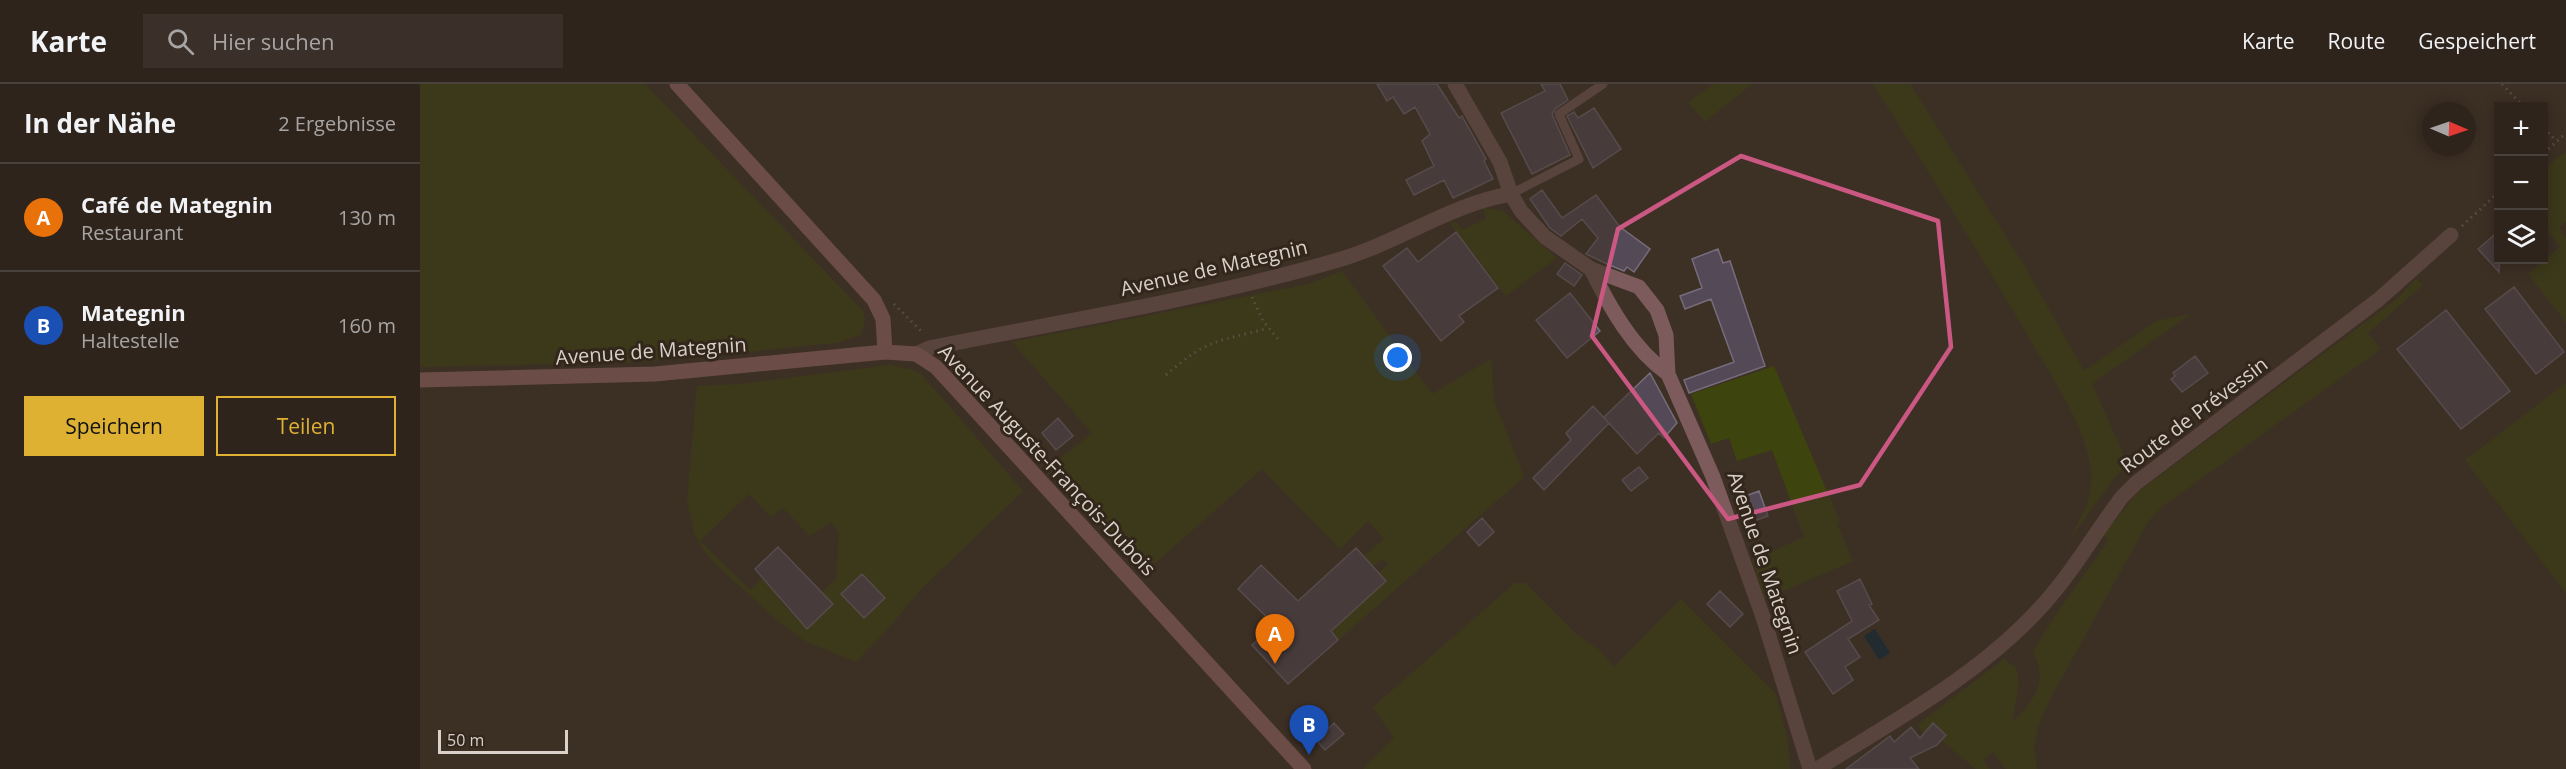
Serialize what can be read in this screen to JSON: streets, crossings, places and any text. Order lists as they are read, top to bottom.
{
  "streets": {
    "main road": ["Avenue de Mategnin", "Avenue Auguste-François-Dubois"],
    "street": ["Route de Prévessin"]
  },
  "crossings": [
    ["Avenue de Mategnin", "Avenue Auguste-François-Dubois"]
  ],
  "scale_bar": "50 m",
  "north": "right",
  "page": {
    "header": "Karte",
    "search": "Hier suchen",
    "nav": ["Karte", "Route", "Gespeichert"],
    "heading": ["In der Nähe", "2 Ergebnisse"],
    "map_buttons": ["+", "−"],
    "list": [
      {
        "mark": "A",
        "name": "Café de Mategnin",
        "note": "Restaurant",
        "value": "130 m"
      },
      {
        "mark": "B",
        "name": "Mategnin",
        "note": "Haltestelle",
        "value": "160 m"
      }
    ],
    "buttons": ["Speichern", "Teilen"],
    "pins": ["A", "B"],
    "scale": "50 m"
  }
}
